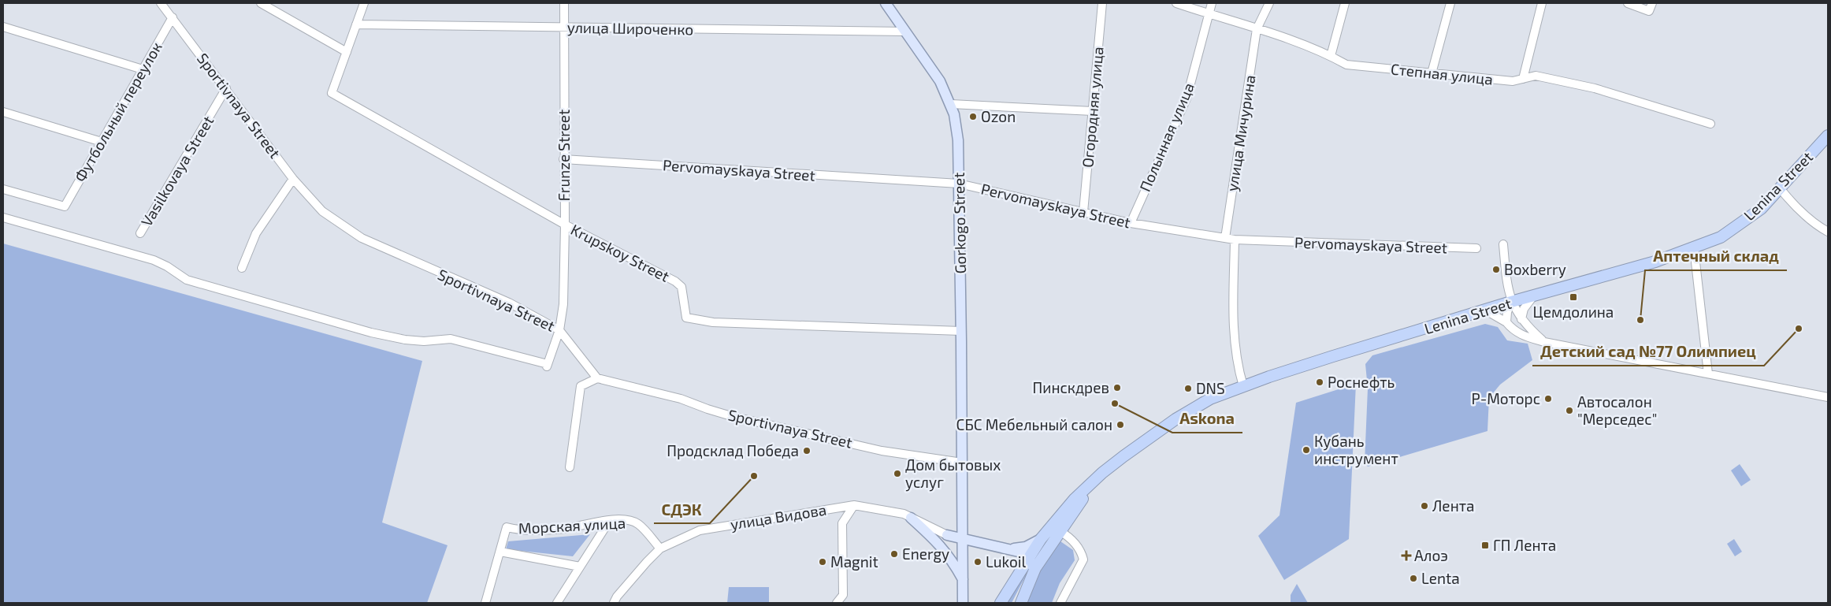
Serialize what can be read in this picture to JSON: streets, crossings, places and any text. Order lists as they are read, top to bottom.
{
  "streets": {
    "highway": ["Lenina Street"],
    "main road": ["Gorkogo Street", "улица Видова"],
    "street": [
      "улица Широченко",
      "Степная улица",
      "Sportivnaya Street",
      "Огородняя улица",
      "Футбольный переулок",
      "улица Мичурина",
      "Полынная улица",
      "Frunze Street",
      "Pervomayskaya Street",
      "Vasilkovaya Street",
      "Krupskoy Street",
      "Морская улица"
    ]
  },
  "crossings": [
    ["улица Широченко", "Frunze Street"],
    ["улица Широченко", "Gorkogo Street"],
    ["Степная улица", "улица Мичурина"],
    ["Степная улица", "Полынная улица"],
    ["Sportivnaya Street", "Футбольный переулок"],
    ["Sportivnaya Street", "Frunze Street"],
    ["Sportivnaya Street", "Vasilkovaya Street"],
    ["Sportivnaya Street", "Gorkogo Street"],
    ["Огородняя улица", "Pervomayskaya Street"],
    ["улица Мичурина", "Pervomayskaya Street"],
    ["Полынная улица", "Pervomayskaya Street"],
    ["Frunze Street", "Pervomayskaya Street"],
    ["Frunze Street", "Krupskoy Street"],
    ["Pervomayskaya Street", "Gorkogo Street"],
    ["Gorkogo Street", "Krupskoy Street"],
    ["Gorkogo Street", "улица Видова"],
    ["улица Видова", "Морская улица"]
  ],
  "places": {
    "other": [
      "Ozon",
      "Boxberry",
      "Аптечный склад",
      "Детский сад №77 Олимпиец",
      "Роснефть",
      "Пинскдрев",
      "DNS",
      "Р-Моторс",
      "Askona",
      "Автосалон \"Мерседес\"",
      "СБС Мебельный салон",
      "Кубань инструмент",
      "Продсклад Победа",
      "Дом бытовых услуг",
      "СДЭК",
      "Лента",
      "Energy",
      "Magnit",
      "Lukoil",
      "Lenta"
    ],
    "transit": ["Цемдолина", "ГП Лента"],
    "health": ["Алоэ"]
  }
}
